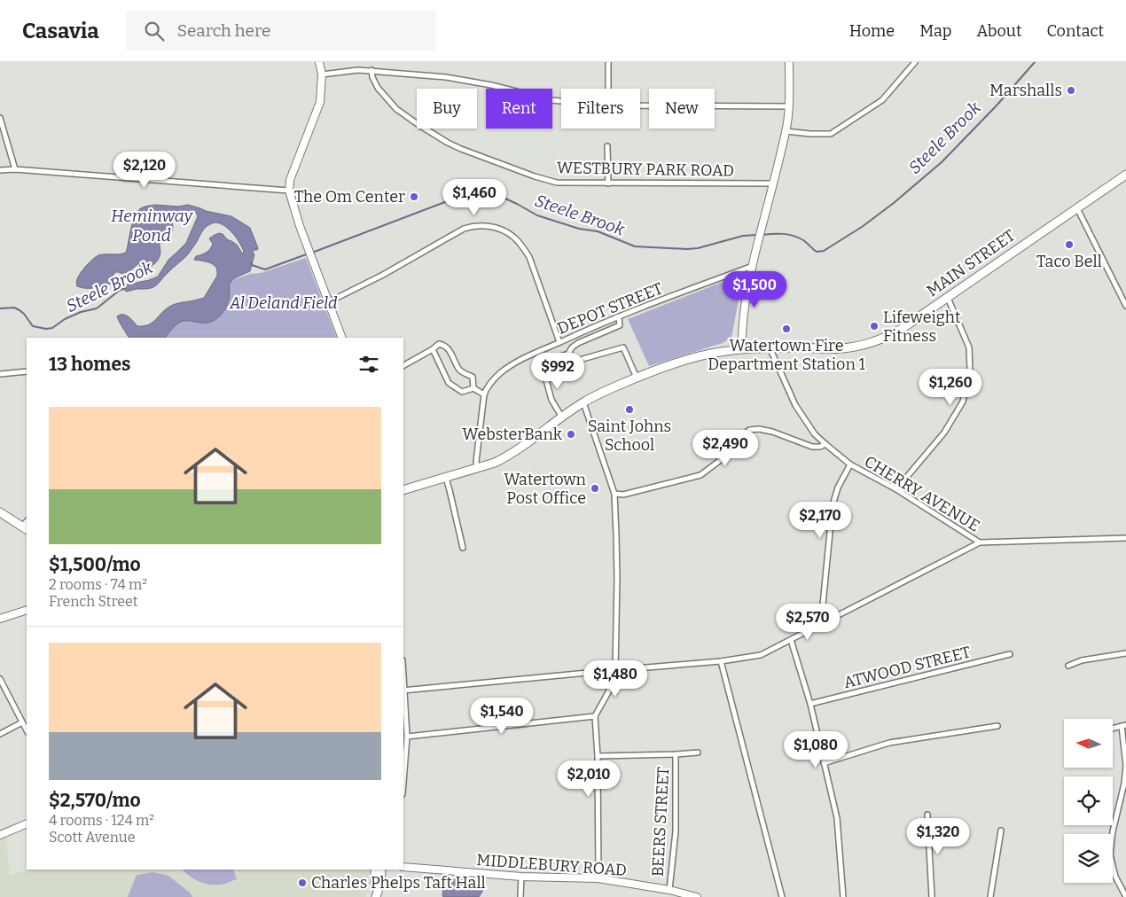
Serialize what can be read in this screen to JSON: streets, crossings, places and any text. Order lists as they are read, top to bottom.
{
  "streets": {
    "main road": ["MAIN STREET"],
    "street": [
      "WESTBURY PARK ROAD",
      "DEPOT STREET",
      "CHERRY AVENUE",
      "ATWOOD STREET",
      "BEERS STREET",
      "MIDDLEBURY ROAD"
    ]
  },
  "crossings": [
    ["MAIN STREET", "DEPOT STREET"],
    ["MAIN STREET", "CHERRY AVENUE"],
    ["BEERS STREET", "MIDDLEBURY ROAD"]
  ],
  "water": ["Steele Brook", "Heminway Pond"],
  "parks": ["Al Deland Field"],
  "places": [
    "Marshalls",
    "The Om Center",
    "Taco Bell",
    "Lifeweight Fitness",
    "Watertown Fire Department Station 1",
    "Saint Johns School",
    "WebsterBank",
    "Watertown Post Office",
    "Charles Phelps Taft Hall"
  ],
  "north": "left",
  "page": {
    "header": "Casavia",
    "search": "Search here",
    "nav": [
      "Home",
      "Map",
      "About",
      "Contact"
    ],
    "chip": [
      "Buy",
      "Rent",
      "Filters",
      "New"
    ],
    "price": [
      "$2,120",
      "$1,460",
      "$1,500",
      "$992",
      "$1,260",
      "$2,490",
      "$2,170",
      "$2,570",
      "$1,480",
      "$1,540",
      "$1,080",
      "$2,010",
      "$1,320"
    ],
    "heading": "13 homes",
    "list": [
      {
        "name": "$1,500/mo",
        "note": "2 rooms · 74 m² · French Street"
      },
      {
        "name": "$2,570/mo",
        "note": "4 rooms · 124 m² · Scott Avenue"
      }
    ]
  }
}
